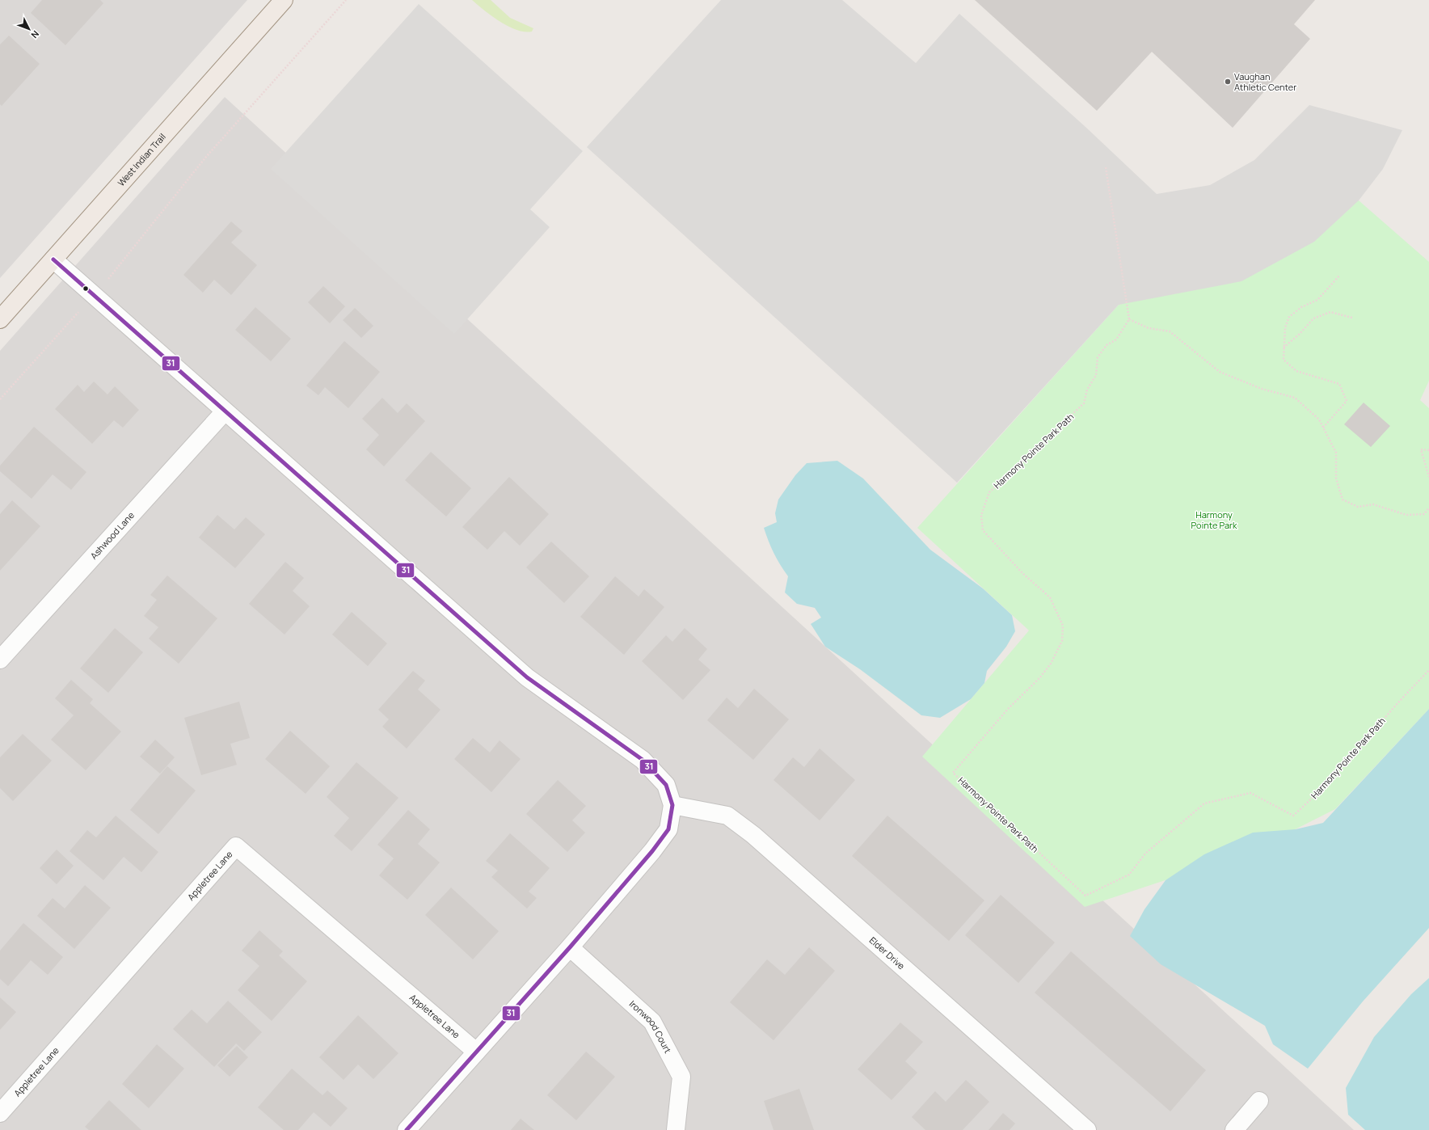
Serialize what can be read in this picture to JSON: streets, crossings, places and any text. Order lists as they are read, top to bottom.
{
  "streets": {
    "main road": ["West Indian Trail"],
    "street": [
      "Ashwood Lane",
      "Appletree Lane",
      "Elder Drive",
      "Ironwood Court"
    ],
    "path": ["Harmony Pointe Park Path"]
  },
  "parks": ["Harmony Pointe Park"],
  "places": ["Vaughan Athletic Center"],
  "lines": ["transit line 31"],
  "north": "bottom right"
}
